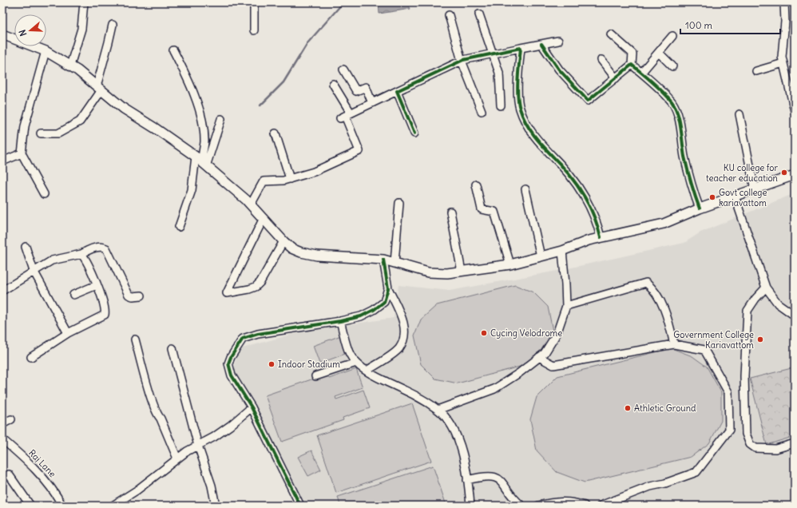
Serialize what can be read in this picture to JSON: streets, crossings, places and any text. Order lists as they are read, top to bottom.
{
  "streets": {
    "street": ["Raj Lane"]
  },
  "places": [
    "KU college for teacher education",
    "Govt college kariavattom",
    "Cycing Velodrome",
    "Government College Kariavattom",
    "Indoor Stadium",
    "Athletic Ground"
  ],
  "scale_bar": "100 m",
  "north": "left"
}
